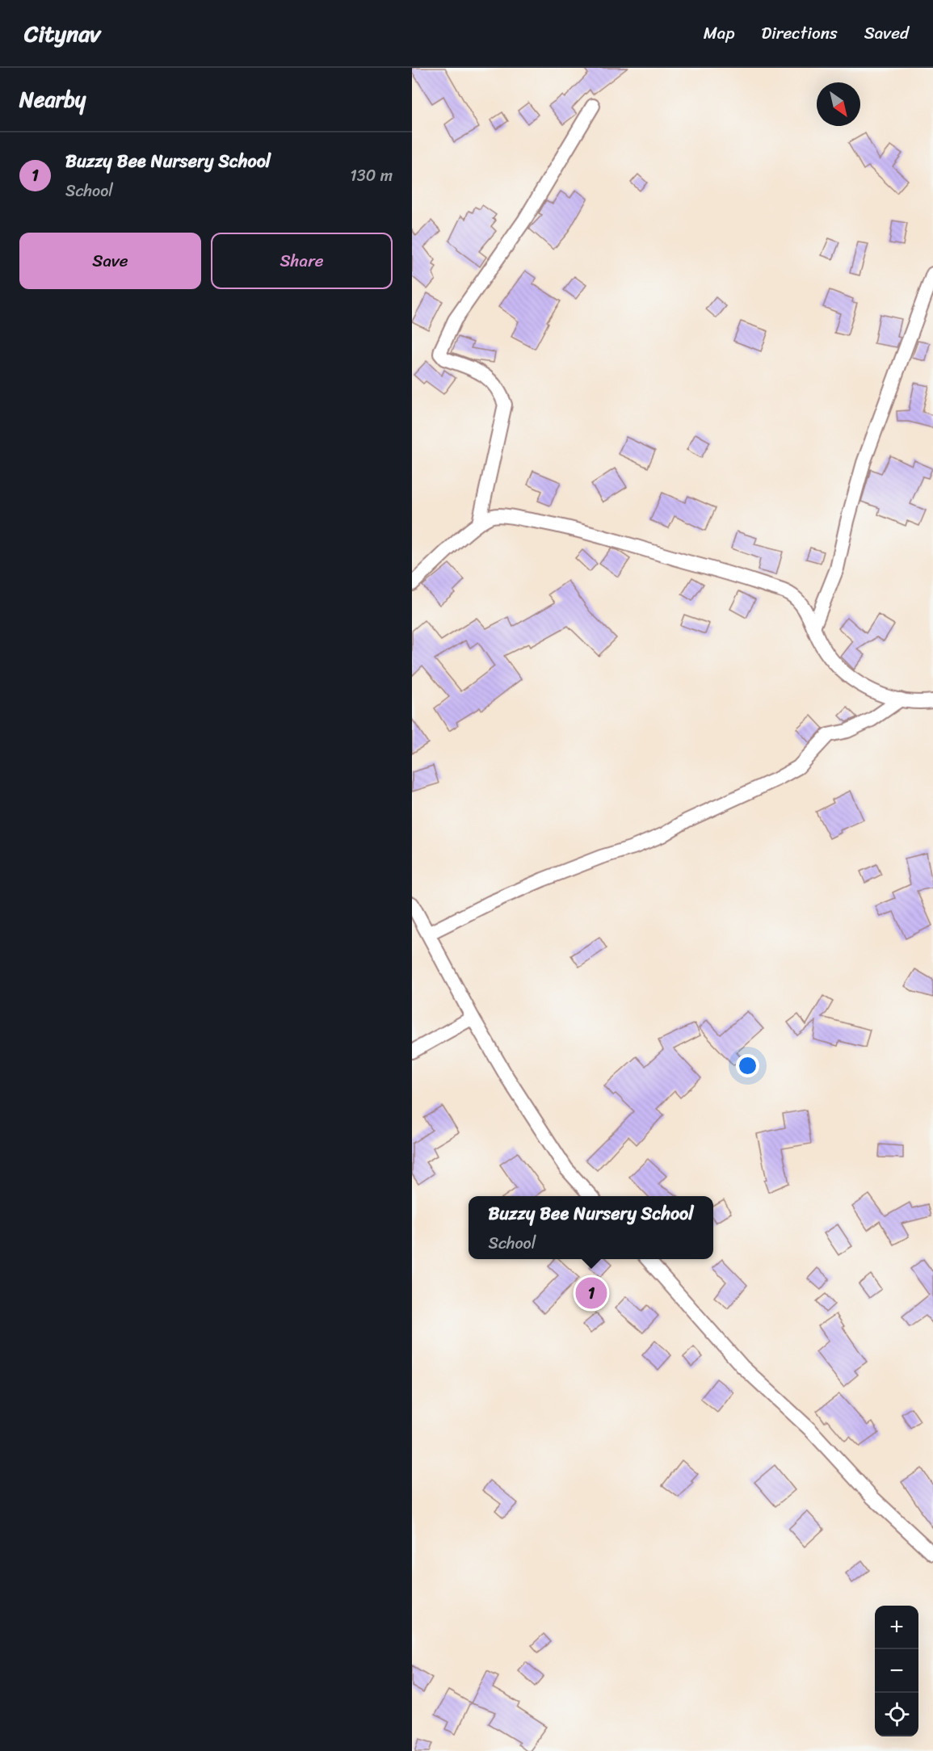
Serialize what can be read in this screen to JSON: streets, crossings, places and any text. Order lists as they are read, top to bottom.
{
  "north": "bottom right",
  "page": {
    "header": "Citynav",
    "nav": ["Map", "Directions", "Saved"],
    "heading": "Nearby",
    "list": [
      {
        "mark": "1",
        "name": "Buzzy Bee Nursery School",
        "note": "School",
        "value": "130 m"
      }
    ],
    "buttons": ["Save", "Share"],
    "popup": ["Buzzy Bee Nursery School", "School"],
    "pins": "1",
    "map_buttons": ["+", "−"]
  }
}
